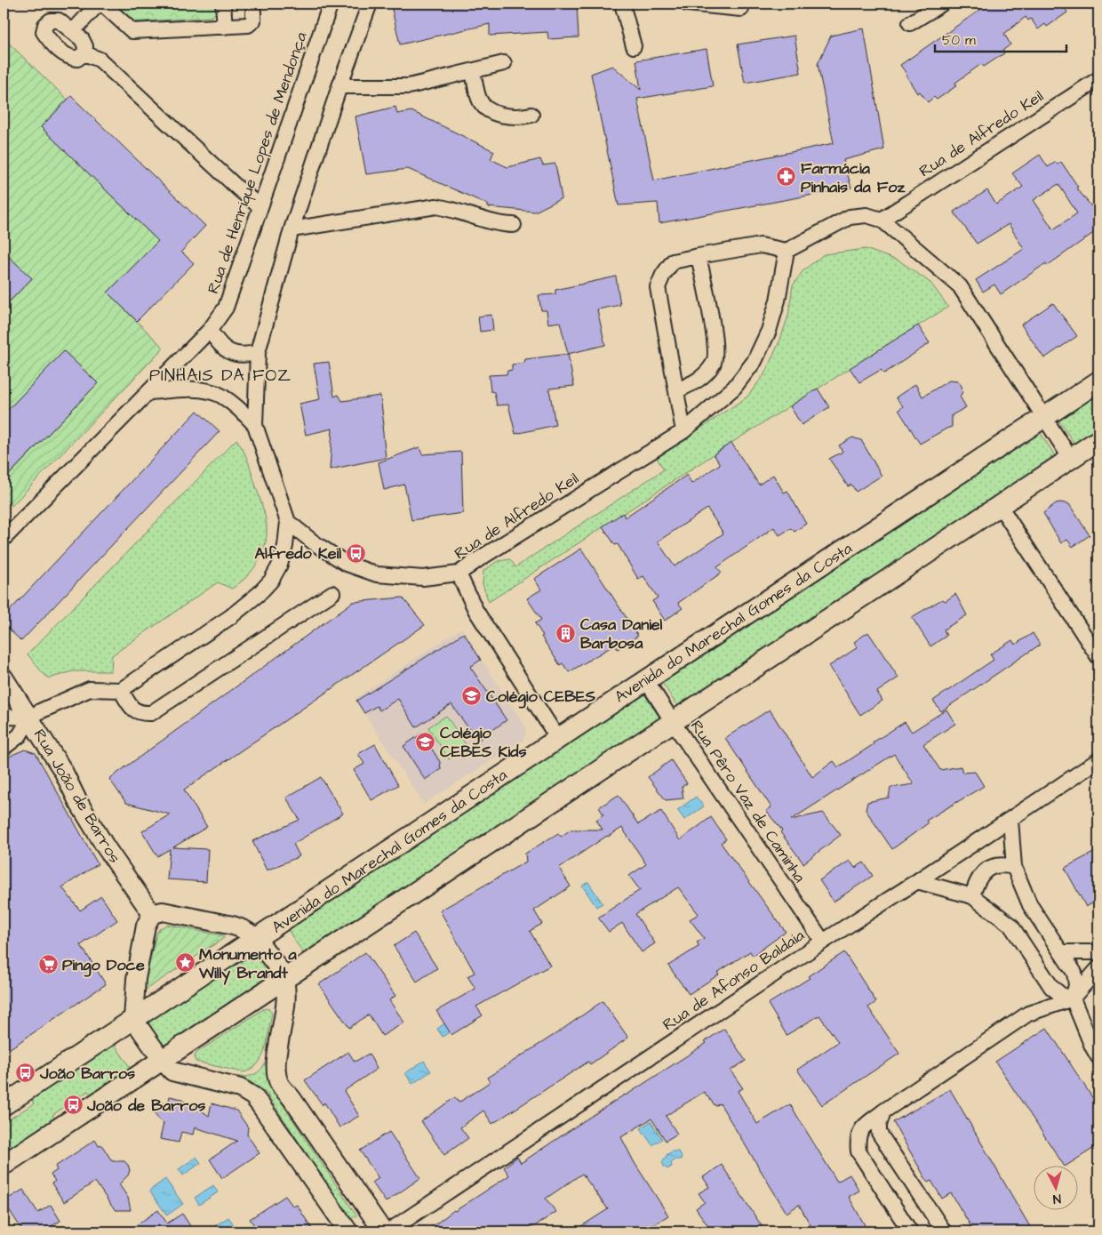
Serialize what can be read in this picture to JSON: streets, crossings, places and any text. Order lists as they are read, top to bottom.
{
  "streets": {
    "main road": ["Avenida do Marechal Gomes da Costa"],
    "street": [
      "Rua de Alfredo Keil",
      "Rua de Henrique Lopes de Mendonça",
      "Rua João de Barros",
      "Rua Pêro Vaz de Caminha",
      "Rua de Afonso Baldaia"
    ]
  },
  "crossings": [
    ["Avenida do Marechal Gomes da Costa", "Rua Pêro Vaz de Caminha"],
    ["Rua Pêro Vaz de Caminha", "Rua de Afonso Baldaia"]
  ],
  "districts": ["PINHAIS DA FOZ"],
  "places": {
    "pharmacy": ["Farmácia Pinhais da Foz"],
    "bus stop": ["Alfredo Keil", "João Barros", "João de Barros"],
    "building": ["Casa Daniel Barbosa"],
    "school or university": ["Colégio CEBES", "Colégio CEBES Kids"],
    "place": ["Monumento a Willy Brandt"],
    "supermarket": ["Pingo Doce"]
  },
  "scale_bar": "50 m",
  "north": "bottom"
}
